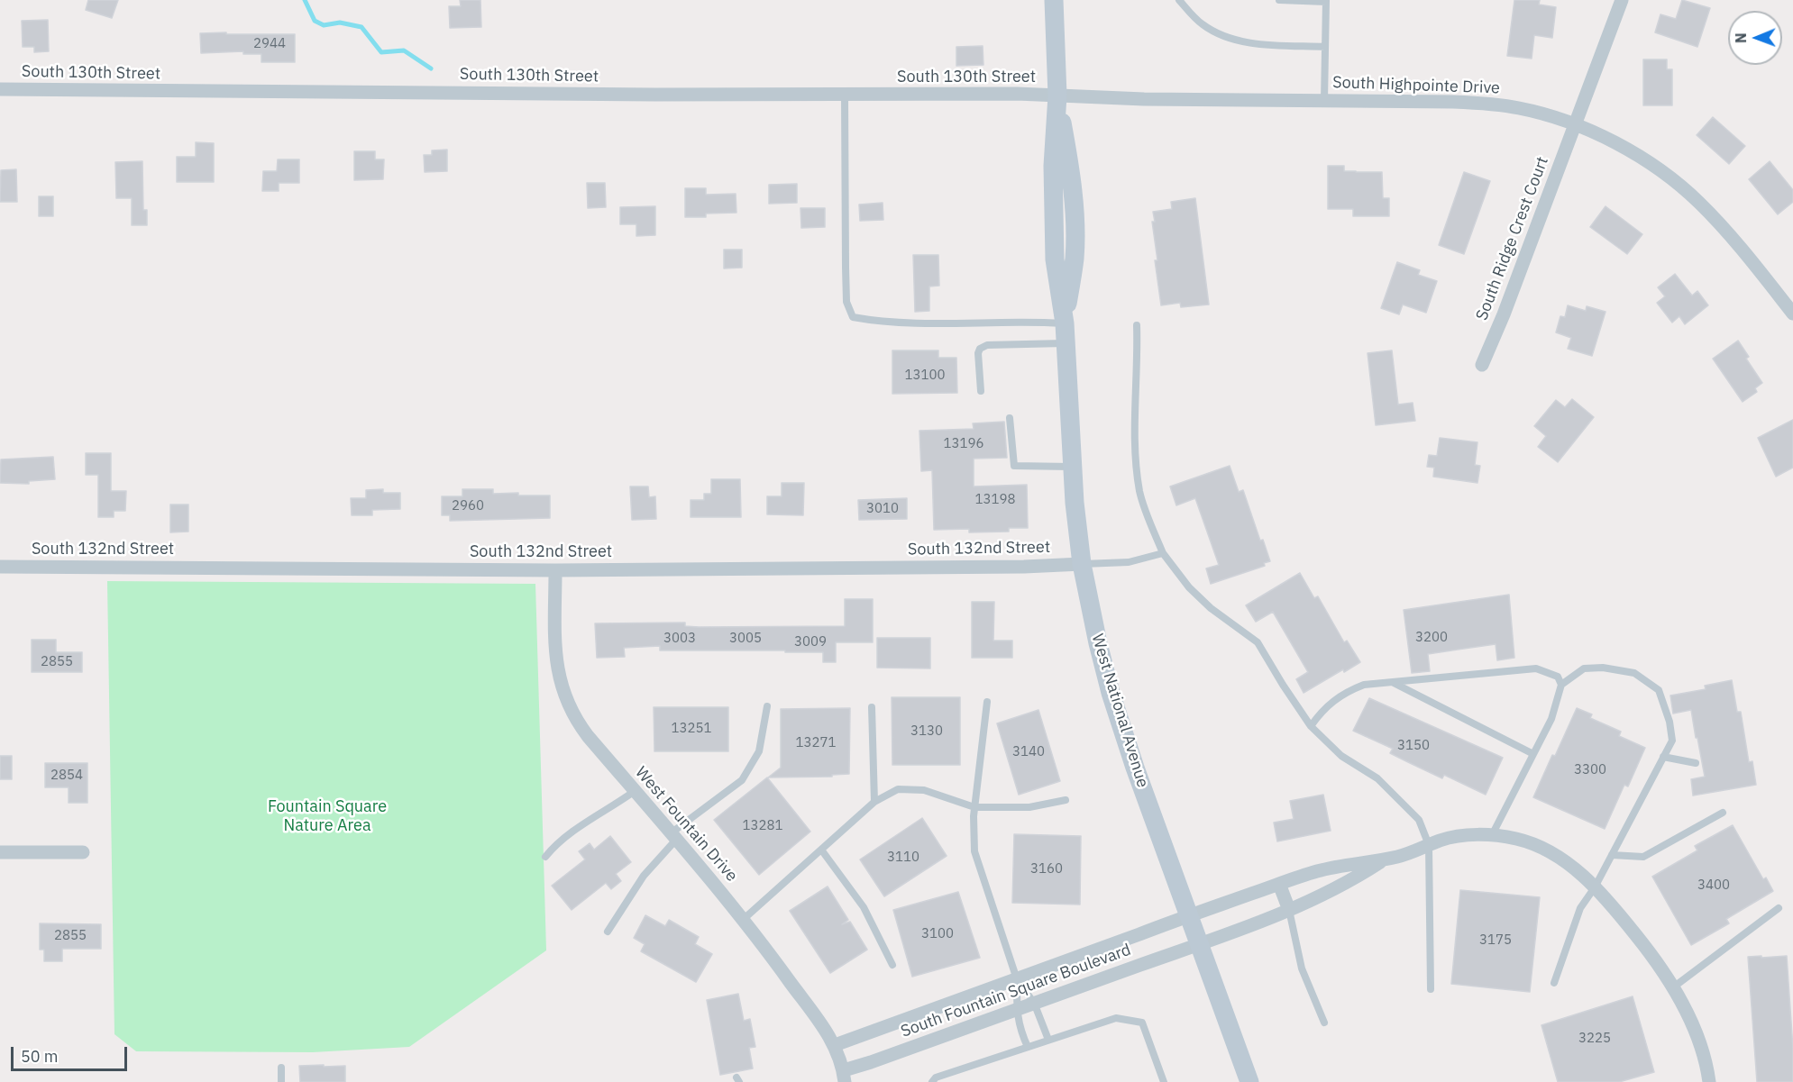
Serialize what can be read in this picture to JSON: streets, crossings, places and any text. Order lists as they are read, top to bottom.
{
  "streets": {
    "main road": ["West National Avenue"],
    "street": [
      "South 130th Street",
      "South Highpointe Drive",
      "South Ridge Crest Court",
      "South 132nd Street",
      "West Fountain Drive",
      "South Fountain Square Boulevard"
    ]
  },
  "crossings": [
    ["South 130th Street", "South Highpointe Drive"],
    ["South 130th Street", "West National Avenue"],
    ["South Highpointe Drive", "South Ridge Crest Court"],
    ["South Highpointe Drive", "West National Avenue"],
    ["South 132nd Street", "West National Avenue"],
    ["South 132nd Street", "West Fountain Drive"],
    ["West National Avenue", "South Fountain Square Boulevard"],
    ["West Fountain Drive", "South Fountain Square Boulevard"]
  ],
  "parks": ["Fountain Square Nature Area"],
  "house_numbers": [
    "2944",
    "13100",
    "13196",
    "13198",
    "2960",
    "3010",
    "3200",
    "3003",
    "3005",
    "3009",
    "2855",
    "13251",
    "3130",
    "13271",
    "3150",
    "3140",
    "3300",
    "2854",
    "13281",
    "3110",
    "3160",
    "3400",
    "3100",
    "2855",
    "3175",
    "3225"
  ],
  "scale_bar": "50 m",
  "north": "left"
}
